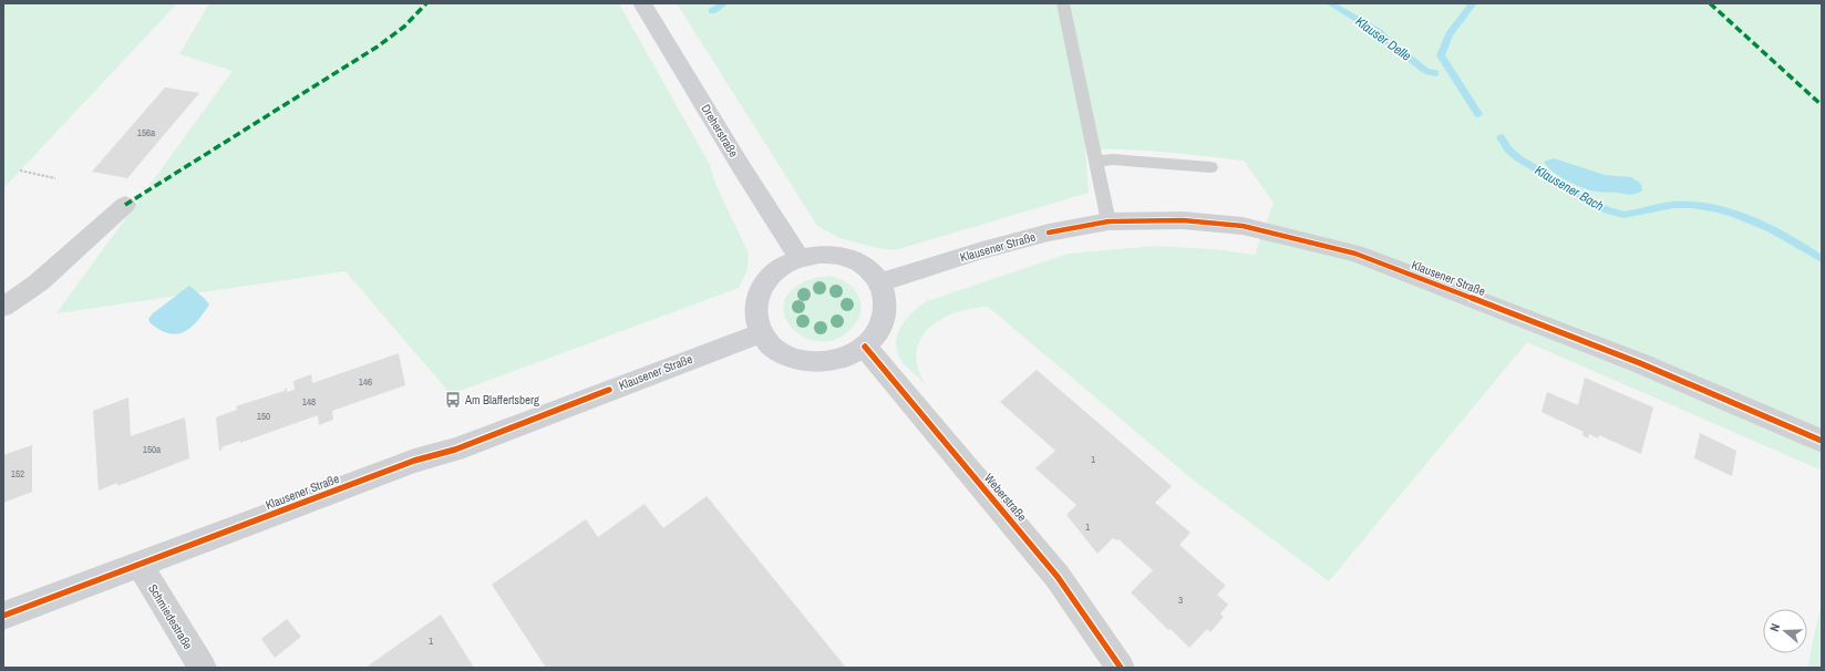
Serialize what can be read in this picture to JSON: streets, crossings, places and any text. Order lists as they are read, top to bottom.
{
  "streets": {
    "main road": ["Dreherstraße", "Klausener Straße"],
    "street": ["Weberstraße", "Schmiedestraße"]
  },
  "crossings": [
    ["Dreherstraße", "Klausener Straße"],
    ["Dreherstraße", "Weberstraße"],
    ["Klausener Straße", "Weberstraße"],
    ["Klausener Straße", "Schmiedestraße"]
  ],
  "water": ["Klauser Delle", "Klausener Bach"],
  "places": {
    "bus stop": ["Am Blaffertsberg"]
  },
  "house_numbers": [
    "156a",
    "146",
    "148",
    "150",
    "150a",
    "1",
    "152",
    "1",
    "3",
    "1"
  ],
  "north": "left"
}
